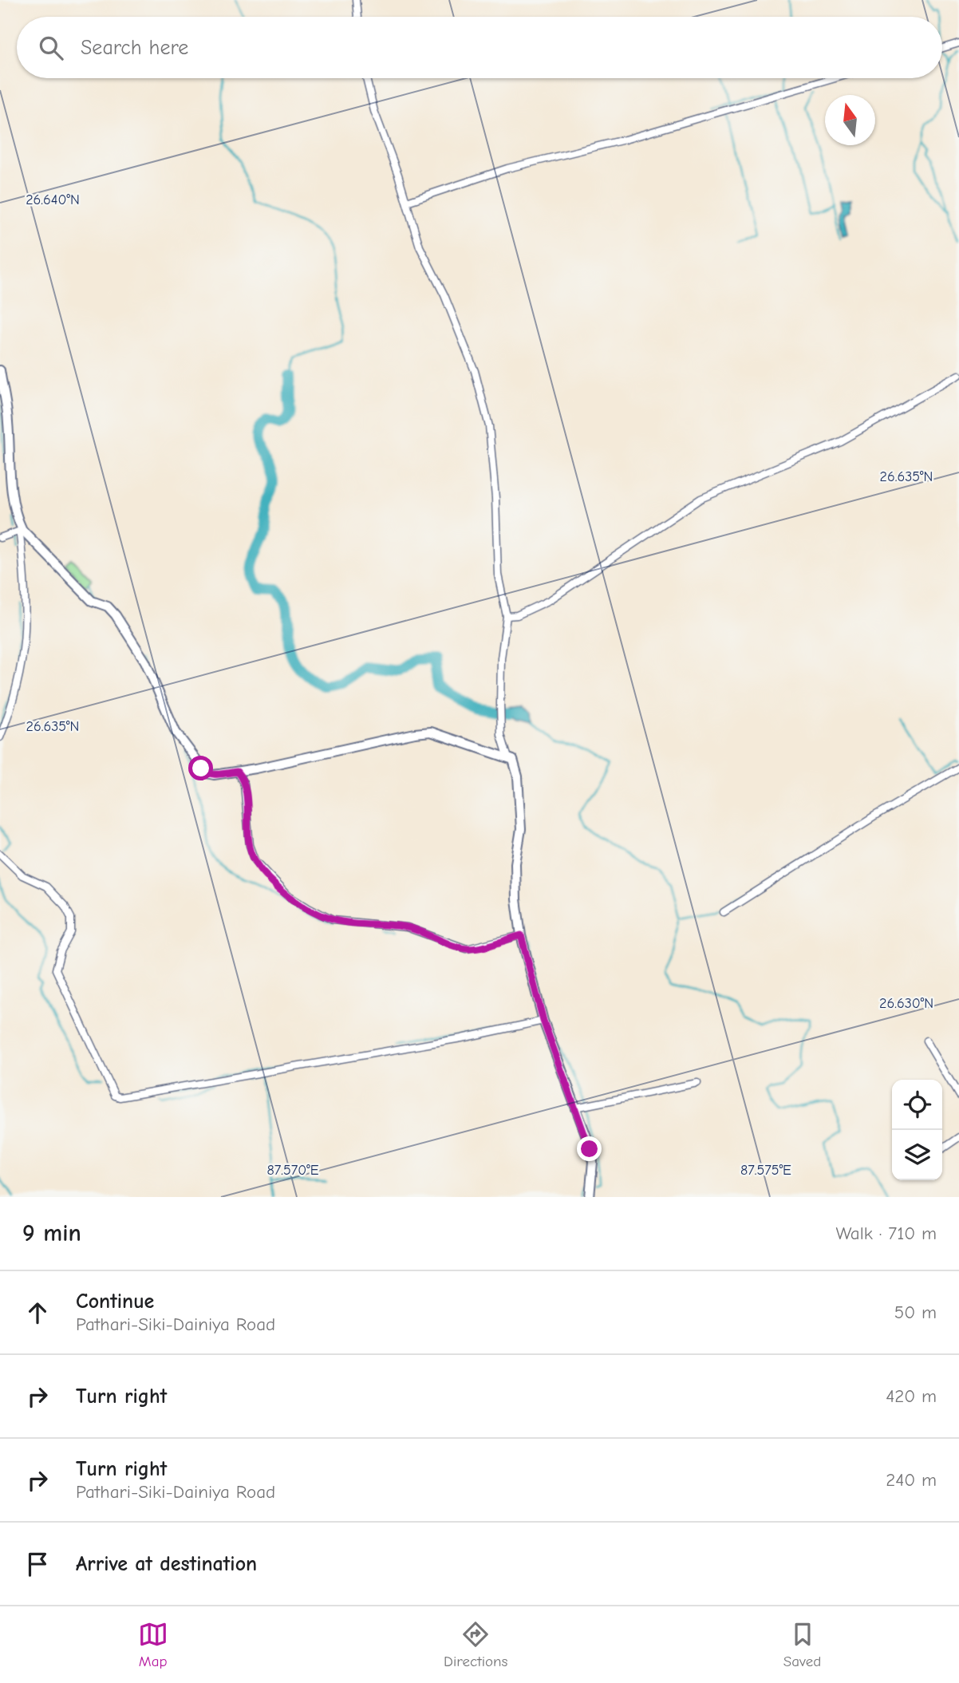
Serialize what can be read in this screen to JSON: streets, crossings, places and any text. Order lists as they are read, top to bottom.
{
  "north": "top",
  "page": {
    "search": "Search here",
    "heading": ["9 min", "Walk · 710 m"],
    "list": [
      ["Continue", "Pathari-Siki-Dainiya Road", "50 m"],
      ["Turn right", "420 m"],
      ["Turn right", "Pathari-Siki-Dainiya Road", "240 m"],
      "Arrive at destination"
    ],
    "nav": ["Map", "Directions", "Saved"]
  },
  "coordinates": [
    "26.640°N",
    "26.635°N",
    "26.630°N",
    "87.570°E",
    "87.575°E"
  ]
}
